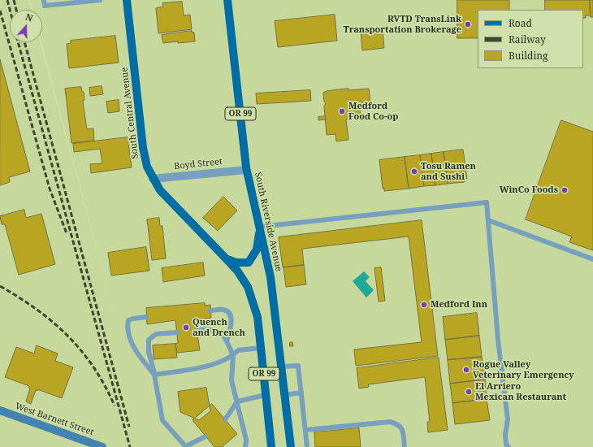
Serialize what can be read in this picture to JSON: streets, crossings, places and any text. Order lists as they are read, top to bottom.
{
  "streets": {
    "main road": ["South Central Avenue", "OR 99", "South Riverside Avenue"],
    "street": ["Boyd Street", "West Barnett Street"]
  },
  "crossings": [
    ["South Central Avenue", "OR 99"],
    ["South Central Avenue", "Boyd Street"],
    ["Boyd Street", "South Riverside Avenue"]
  ],
  "places": [
    "RVTD TransLink Transportation Brokerage",
    "Medford Food Co-op",
    "Tosu Ramen and Sushi",
    "WinCo Foods",
    "Medford Inn",
    "Quench and Drench",
    "Rogue Valley Veterinary Emergency",
    "El Arriero Mexican Restaurant"
  ],
  "legend": ["Road", "Railway", "Building"],
  "north": "top"
}
